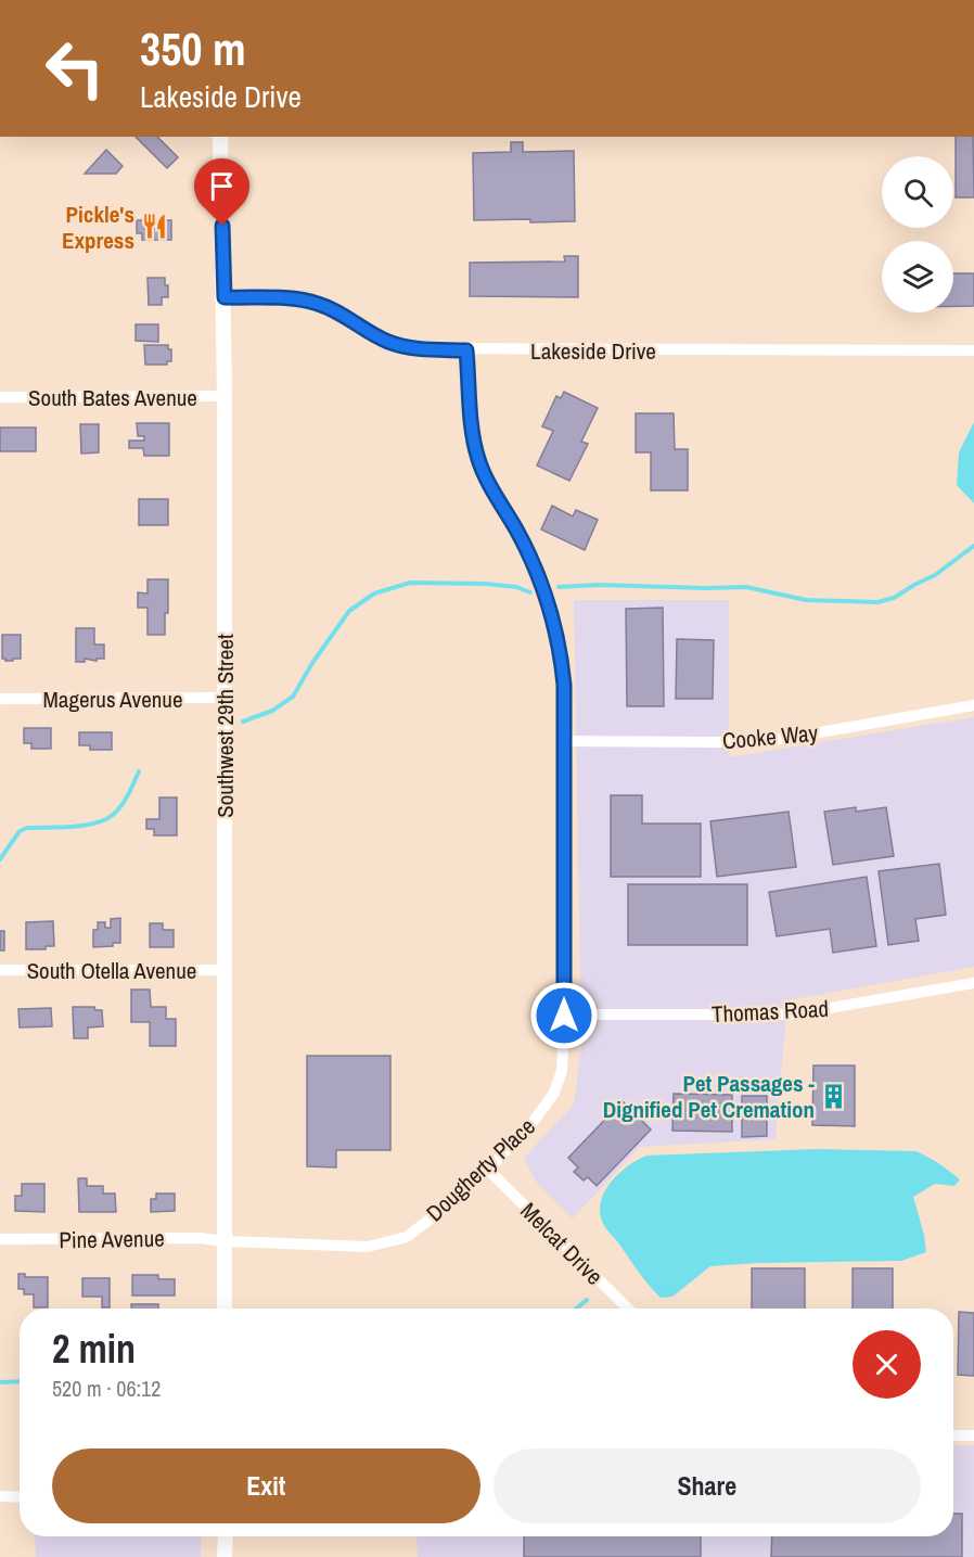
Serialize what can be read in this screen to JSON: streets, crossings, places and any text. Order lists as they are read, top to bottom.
{
  "streets": {
    "street": [
      "Lakeside Drive",
      "South Bates Avenue",
      "Magerus Avenue",
      "Southwest 29th Street",
      "Cooke Way",
      "South Otella Avenue",
      "Thomas Road",
      "Dougherty Place",
      "Pine Avenue",
      "Melcat Drive"
    ]
  },
  "crossings": [
    ["Lakeside Drive", "Southwest 29th Street"],
    ["Lakeside Drive", "Dougherty Place"],
    ["South Bates Avenue", "Southwest 29th Street"],
    ["Magerus Avenue", "Southwest 29th Street"],
    ["Southwest 29th Street", "South Otella Avenue"],
    ["Southwest 29th Street", "Dougherty Place"],
    ["Southwest 29th Street", "Pine Avenue"],
    ["Cooke Way", "Dougherty Place"],
    ["Thomas Road", "Dougherty Place"],
    ["Dougherty Place", "Pine Avenue"],
    ["Dougherty Place", "Melcat Drive"]
  ],
  "places": {
    "restaurant": ["Pickle's Express"],
    "building": ["Pet Passages - Dignified Pet Cremation"]
  },
  "page": {
    "turn": ["350 m", "Lakeside Drive"],
    "heading": ["2 min", "520 m · 06:12"],
    "buttons": ["Exit", "Share"]
  }
}
